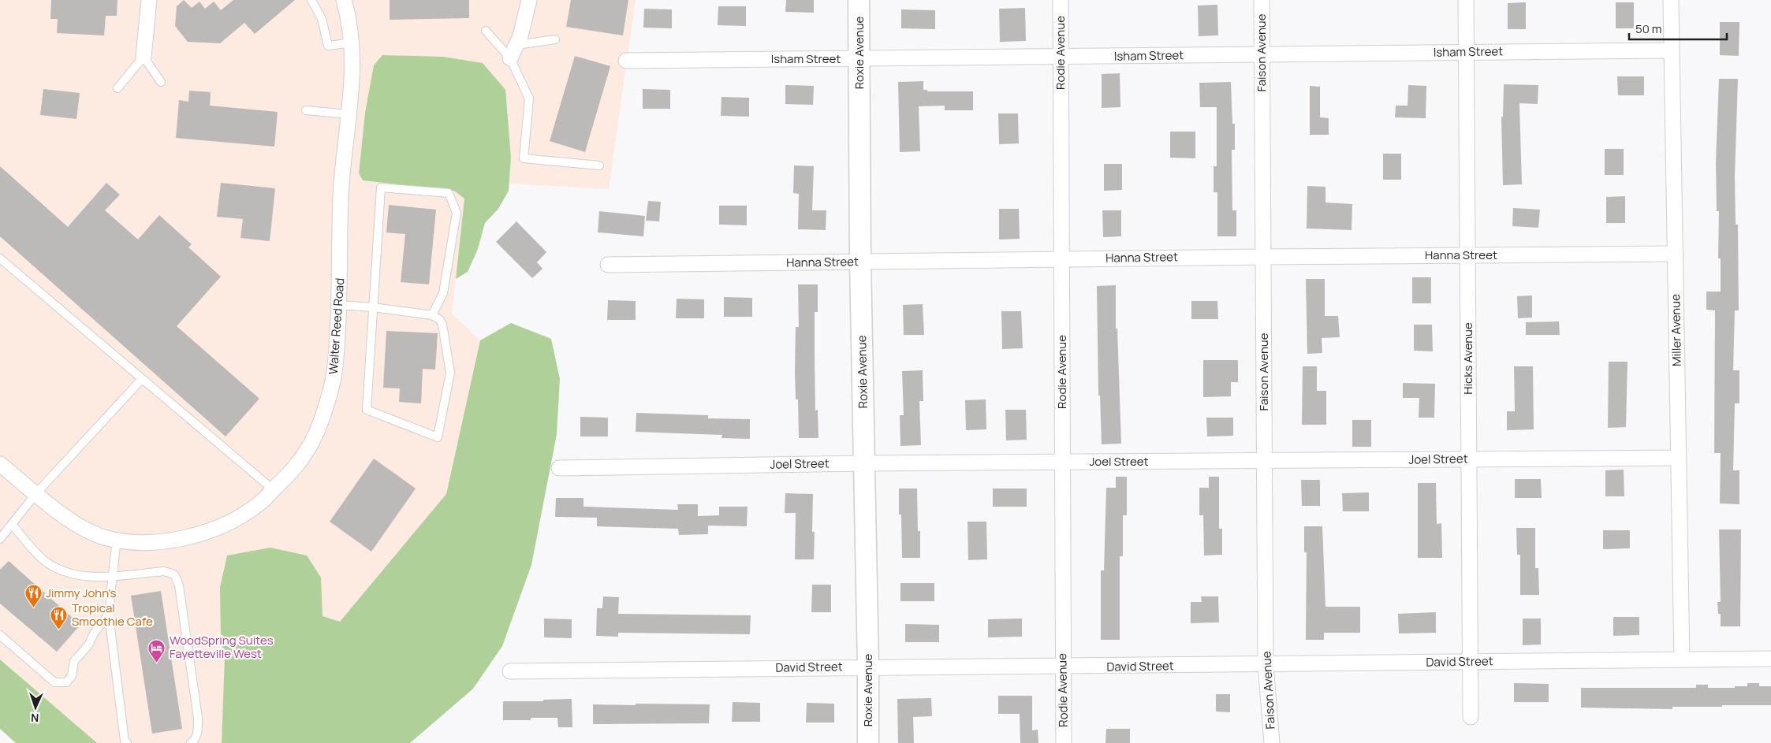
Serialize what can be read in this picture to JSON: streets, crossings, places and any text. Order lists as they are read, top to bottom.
{
  "streets": {
    "street": [
      "Isham Street",
      "Roxie Avenue",
      "Rodie Avenue",
      "Faison Avenue",
      "Hanna Street",
      "Walter Reed Road",
      "Miller Avenue",
      "Hicks Avenue",
      "Joel Street",
      "David Street"
    ]
  },
  "crossings": [
    ["Isham Street", "Roxie Avenue"],
    ["Isham Street", "Rodie Avenue"],
    ["Isham Street", "Faison Avenue"],
    ["Isham Street", "Miller Avenue"],
    ["Isham Street", "Hicks Avenue"],
    ["Roxie Avenue", "Hanna Street"],
    ["Roxie Avenue", "Joel Street"],
    ["Roxie Avenue", "David Street"],
    ["Rodie Avenue", "Hanna Street"],
    ["Rodie Avenue", "Joel Street"],
    ["Rodie Avenue", "David Street"],
    ["Faison Avenue", "Hanna Street"],
    ["Faison Avenue", "Joel Street"],
    ["Faison Avenue", "David Street"],
    ["Hanna Street", "Miller Avenue"],
    ["Hanna Street", "Hicks Avenue"],
    ["Miller Avenue", "Joel Street"],
    ["Miller Avenue", "David Street"],
    ["Hicks Avenue", "Joel Street"],
    ["Hicks Avenue", "David Street"]
  ],
  "places": {
    "restaurant": ["Jimmy John's", "Tropical Smoothie Cafe"],
    "hotel": ["WoodSpring Suites Fayetteville West"]
  },
  "scale_bar": "50 m",
  "north": "bottom"
}
